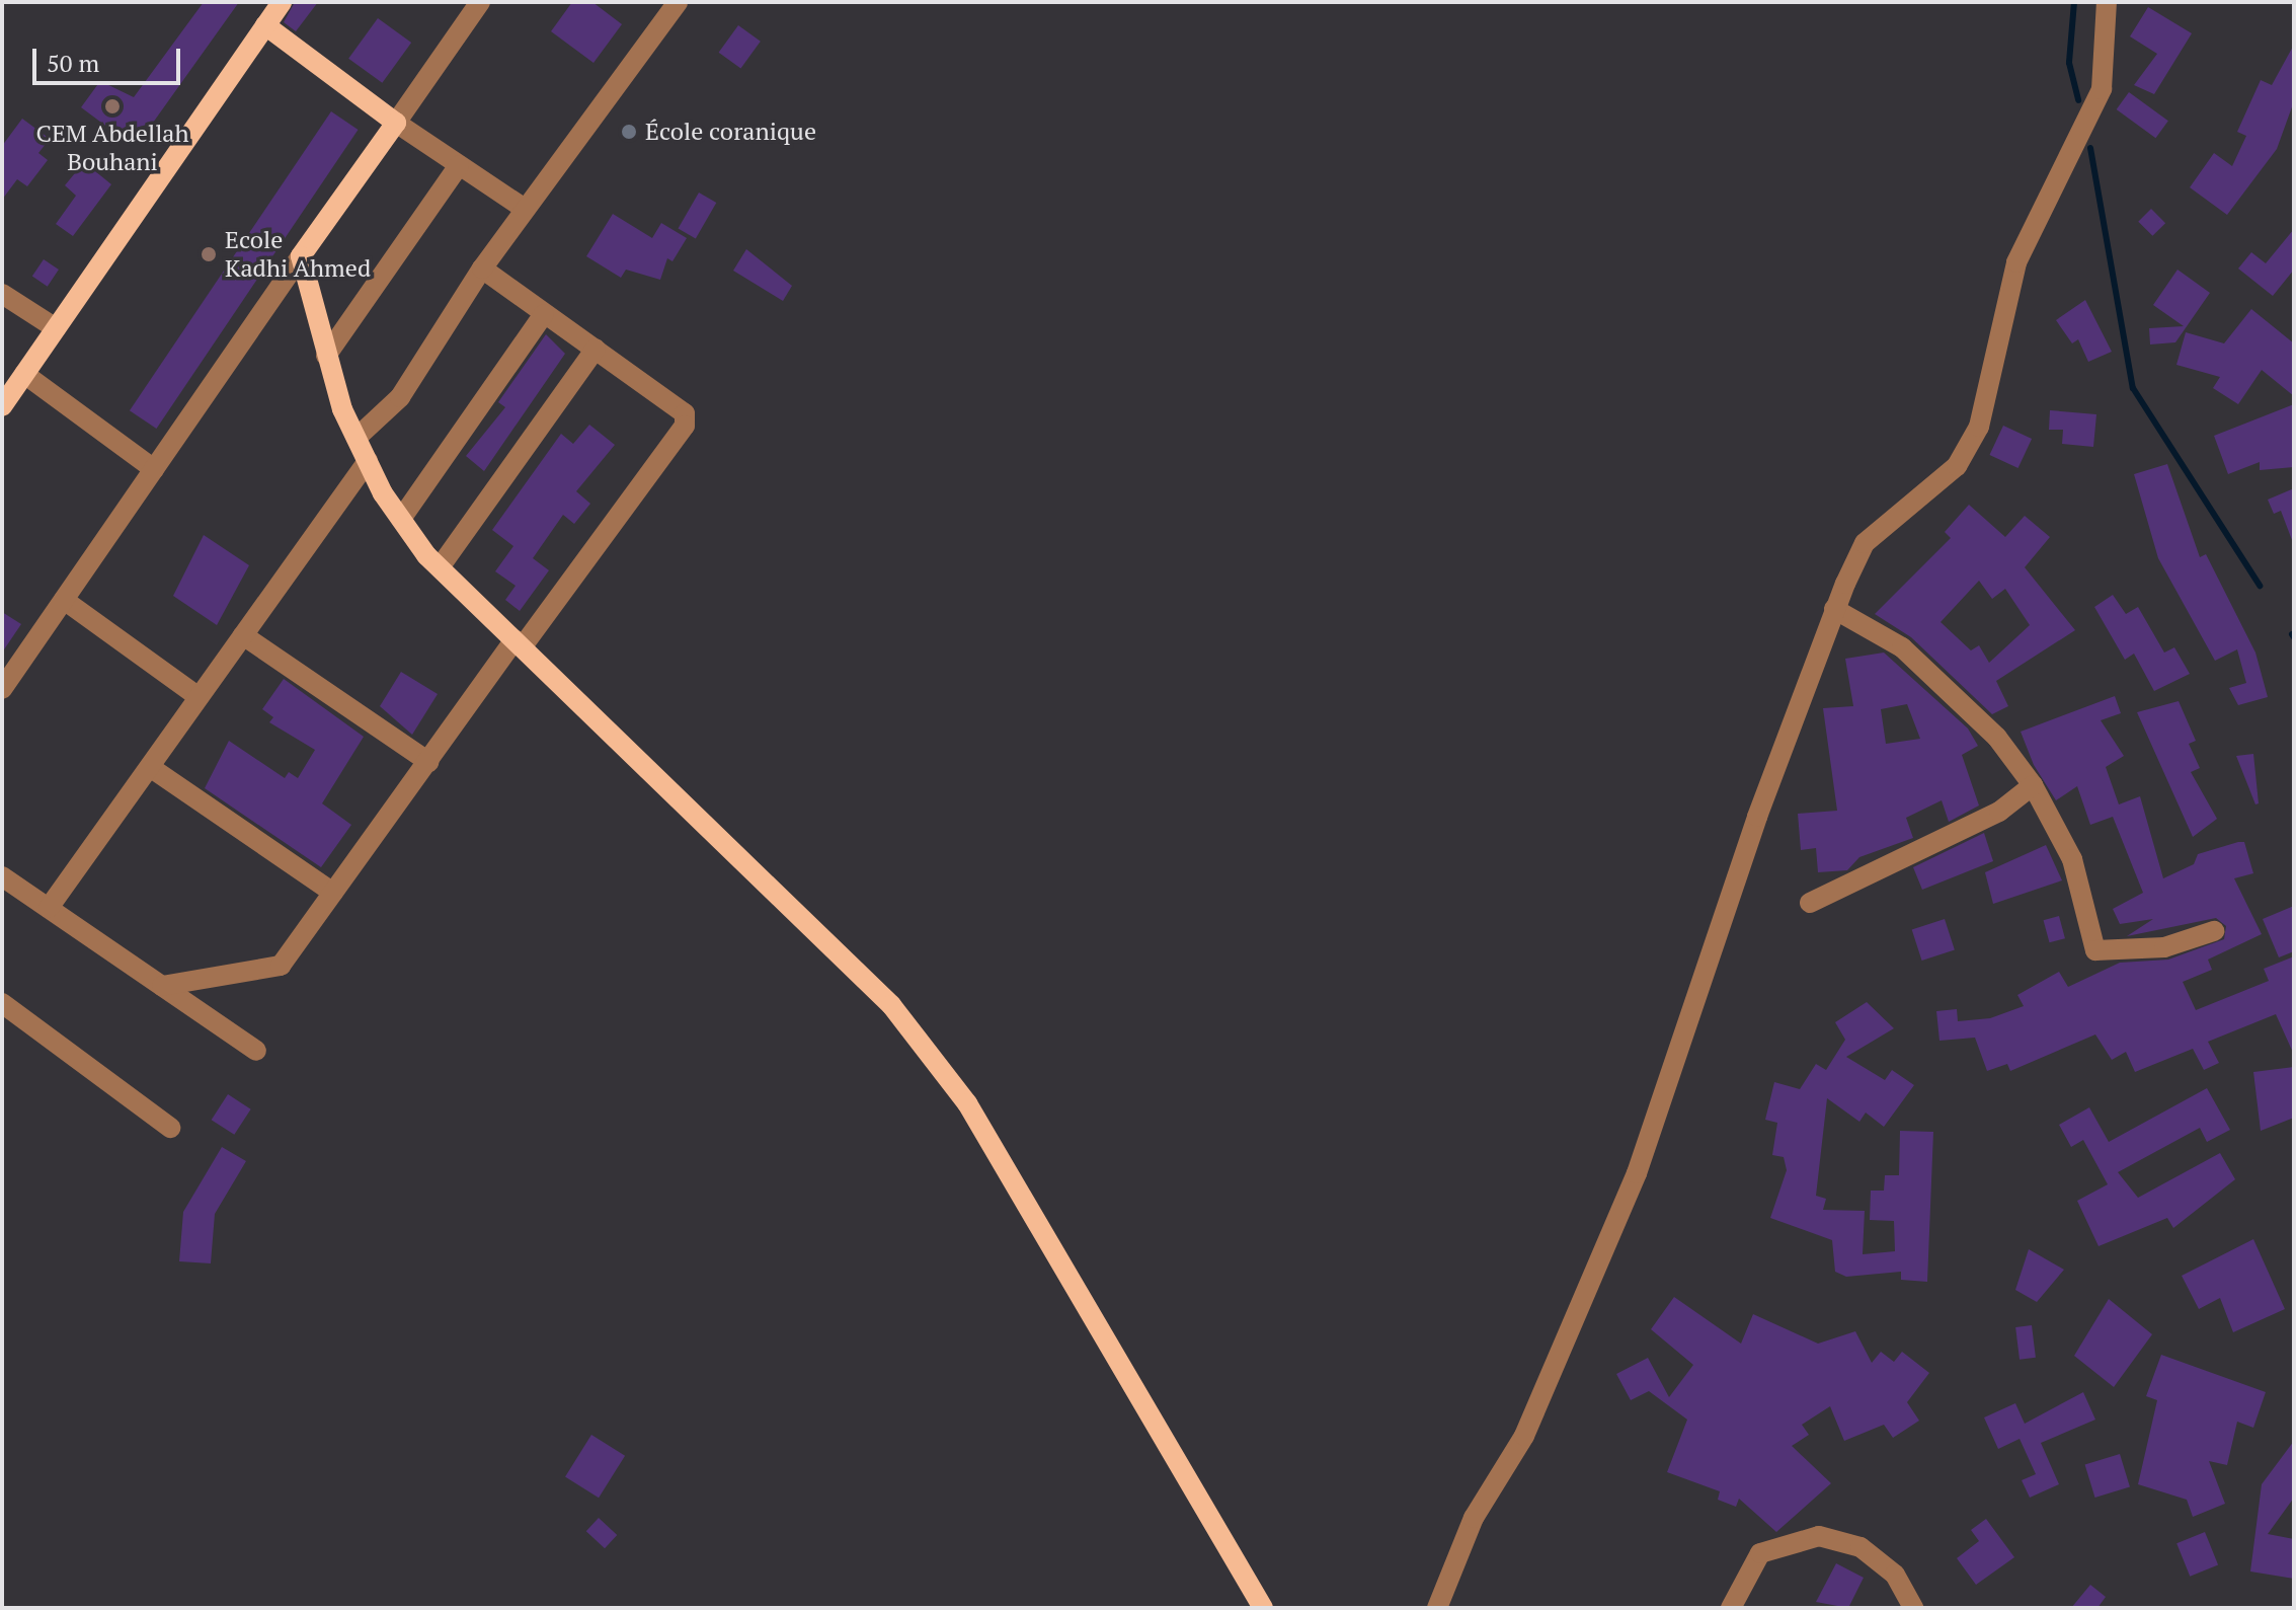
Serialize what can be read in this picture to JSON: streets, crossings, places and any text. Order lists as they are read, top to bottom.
{
  "places": ["CEM Abdellah Bouhani", "École coranique", "Ecole Kadhi Ahmed"],
  "scale_bar": "50 m"
}
